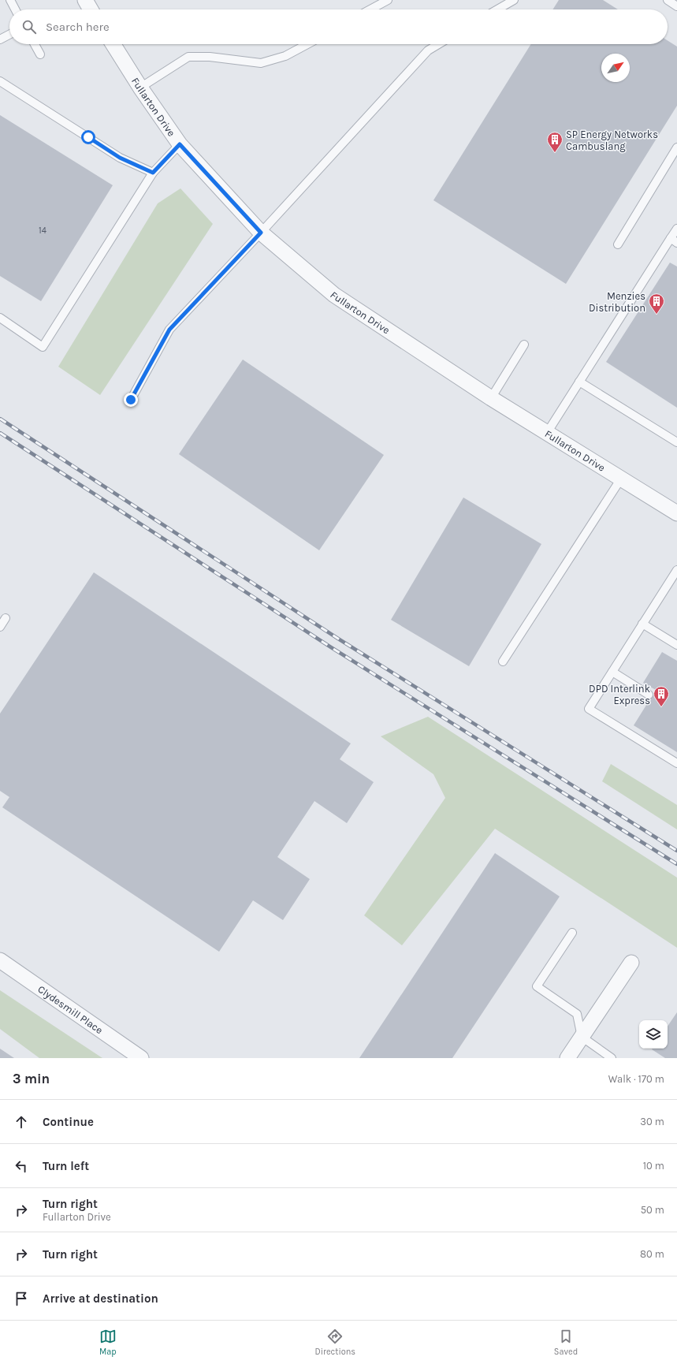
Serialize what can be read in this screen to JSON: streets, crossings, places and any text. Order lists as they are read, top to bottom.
{
  "streets": {
    "street": ["Fullarton Drive", "Clydesmill Place"]
  },
  "places": {
    "building": ["SP Energy Networks Cambuslang", "Menzies Distribution", "DPD Interlink Express"]
  },
  "house_numbers": ["14"],
  "north": "top right",
  "page": {
    "search": "Search here",
    "heading": ["3 min", "Walk · 170 m"],
    "list": [
      ["Continue", "30 m"],
      ["Turn left", "10 m"],
      ["Turn right", "Fullarton Drive", "50 m"],
      ["Turn right", "80 m"],
      "Arrive at destination"
    ],
    "nav": ["Map", "Directions", "Saved"]
  }
}
